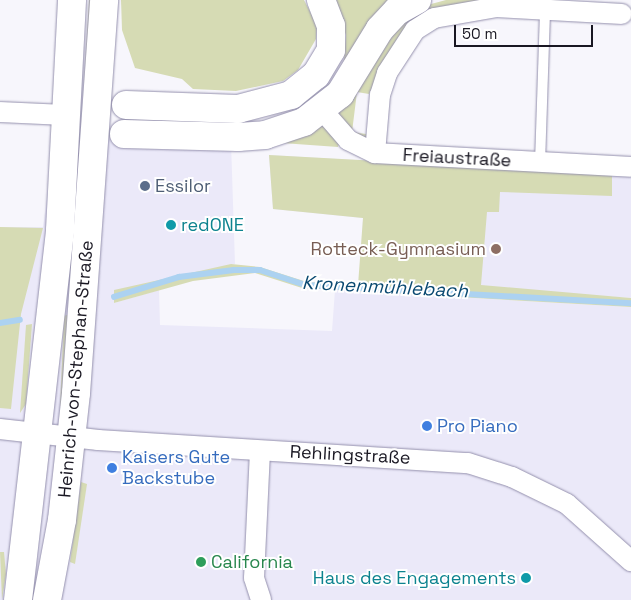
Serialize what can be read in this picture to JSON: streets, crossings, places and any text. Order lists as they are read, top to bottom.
{
  "streets": {
    "main road": ["Heinrich-von-Stephan-Straße"],
    "street": ["Freiaustraße", "Rehlingstraße"]
  },
  "crossings": [
    ["Heinrich-von-Stephan-Straße", "Rehlingstraße"]
  ],
  "water": ["Kronenmühlebach"],
  "places": [
    "Essilor",
    "redONE",
    "Rotteck-Gymnasium",
    "Pro Piano",
    "Kaisers Gute Backstube",
    "California",
    "Haus des Engagements"
  ],
  "scale_bar": "50 m"
}
